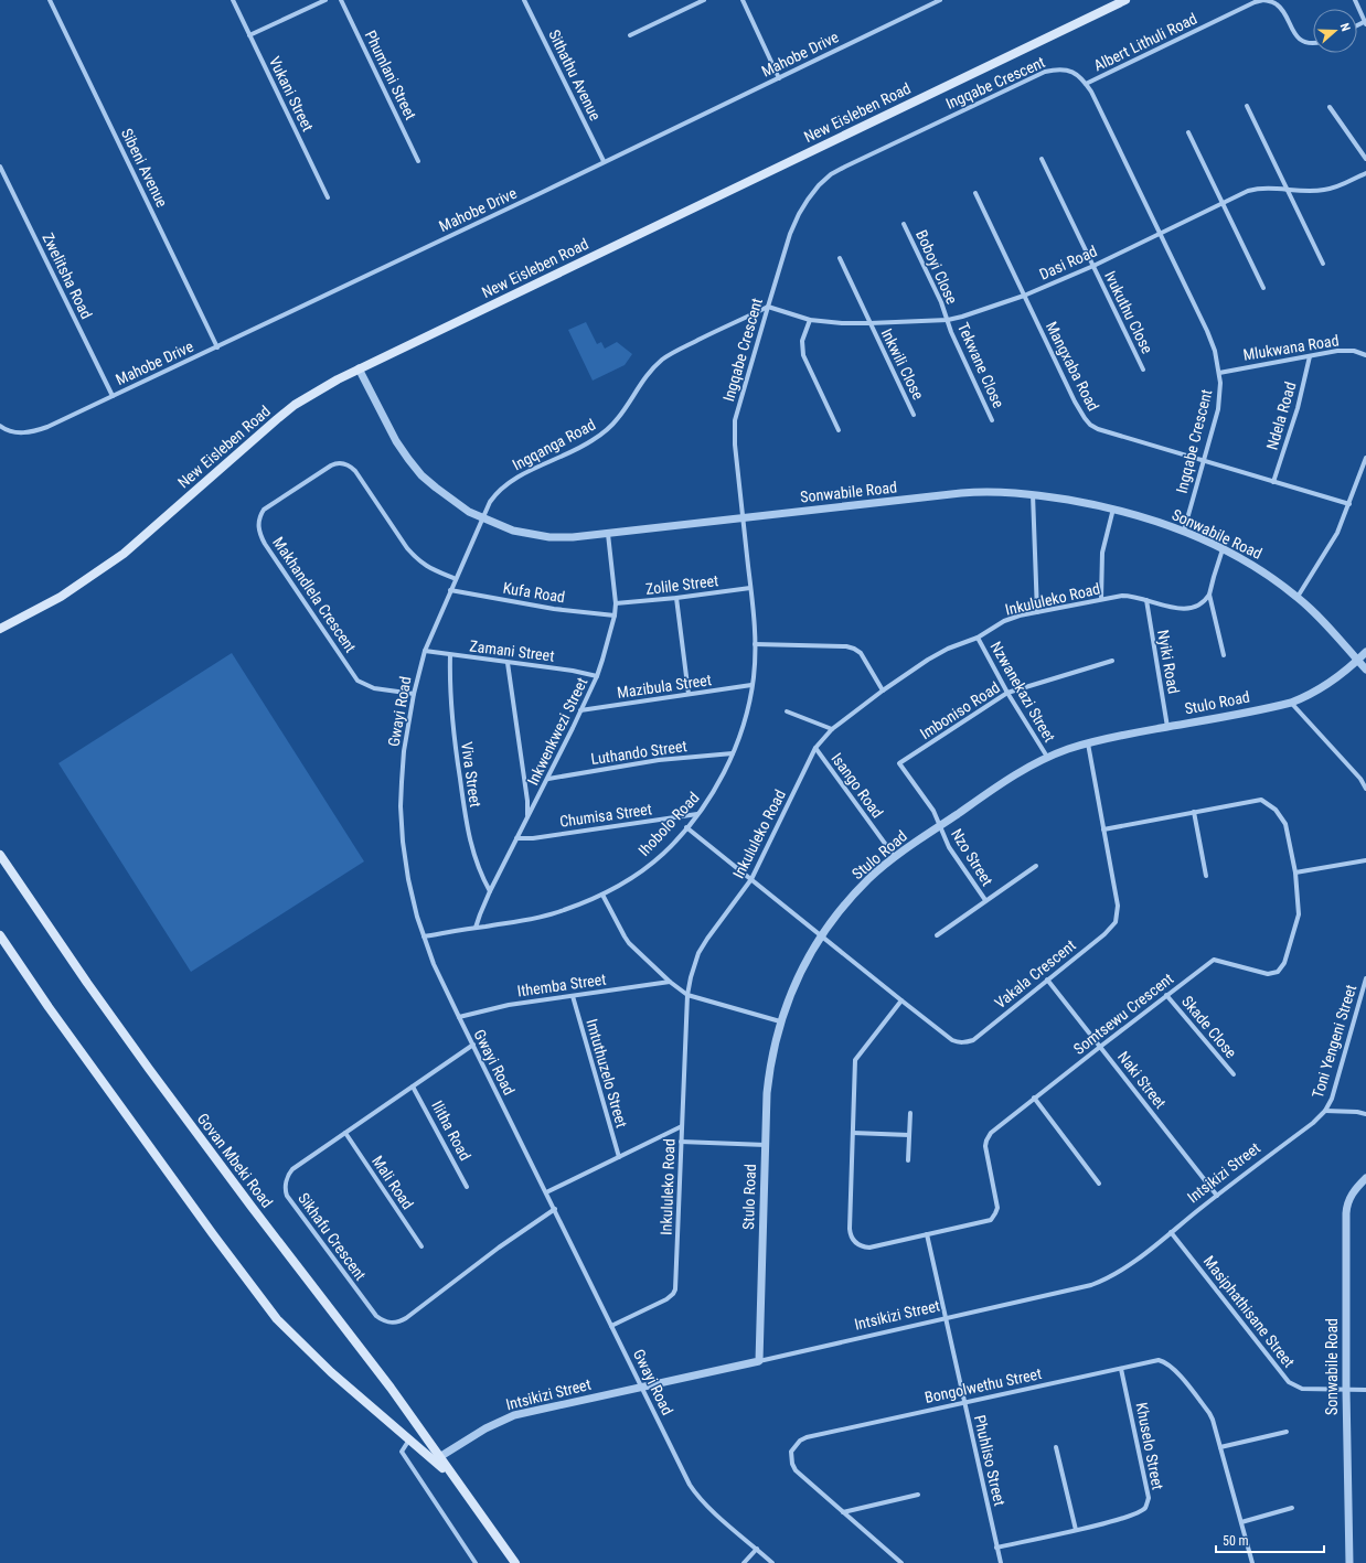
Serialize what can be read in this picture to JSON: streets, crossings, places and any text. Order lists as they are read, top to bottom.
{
  "streets": {
    "main road": ["New Eisleben Road", "Govan Mbeki Road"],
    "street": [
      "Albert Lithuli Road",
      "Mahobe Drive",
      "Phumlani Street",
      "Sithathu Avenue",
      "Ingqabe Crescent",
      "Vukani Street",
      "Sibeni Avenue",
      "Dasi Road",
      "Boboyi Close",
      "Zwelitsha Road",
      "Ivukuthu Close",
      "Mlukwana Road",
      "Inkwili Close",
      "Tekwane Close",
      "Mangxaba Road",
      "Ndela Road",
      "Ingqanga Road",
      "Sonwabile Road",
      "Zolile Street",
      "Kufa Road",
      "Makhandlela Crescent",
      "Inkululeko Road",
      "Zamani Street",
      "Nyiki Road",
      "Mazibula Street",
      "Nzwanekazi Street",
      "Stulo Road",
      "Imboniso Road",
      "Gwayi Road",
      "Inkwenkwezi Street",
      "Luthando Street",
      "Viva Street",
      "Isango Road",
      "Chumisa Street",
      "Ihobolo Road",
      "Nzo Street",
      "Vakala Crescent",
      "Ithemba Street",
      "Somtsewu Crescent",
      "Skade Close",
      "Toni Yengeni Street",
      "Imtuthuzelo Street",
      "Naki Street",
      "Ilitha Road",
      "Intsikizi Street",
      "Mali Road",
      "Sikhafu Crescent",
      "Masiphathisane Street",
      "Bongolwethu Street",
      "Khuselo Street",
      "Phuhliso Street"
    ]
  },
  "crossings": [
    ["Albert Lithuli Road", "Ingqabe Crescent"],
    ["Mahobe Drive", "Sithathu Avenue"],
    ["Mahobe Drive", "Sibeni Avenue"],
    ["Mahobe Drive", "Zwelitsha Road"],
    ["Ingqabe Crescent", "Dasi Road"],
    ["Ingqabe Crescent", "Mlukwana Road"],
    ["Ingqabe Crescent", "Mangxaba Road"],
    ["Ingqabe Crescent", "Ingqanga Road"],
    ["Ingqabe Crescent", "Sonwabile Road"],
    ["Ingqabe Crescent", "Ihobolo Road"],
    ["New Eisleben Road", "Sonwabile Road"],
    ["Dasi Road", "Boboyi Close"],
    ["Dasi Road", "Ivukuthu Close"],
    ["Dasi Road", "Inkwili Close"],
    ["Dasi Road", "Tekwane Close"],
    ["Dasi Road", "Mangxaba Road"],
    ["Dasi Road", "Ingqanga Road"],
    ["Boboyi Close", "Tekwane Close"],
    ["Mlukwana Road", "Ndela Road"],
    ["Mangxaba Road", "Ndela Road"],
    ["Ingqanga Road", "Sonwabile Road"],
    ["Ingqanga Road", "Gwayi Road"],
    ["Sonwabile Road", "Stulo Road"],
    ["Sonwabile Road", "Gwayi Road"],
    ["Sonwabile Road", "Inkwenkwezi Street"],
    ["Sonwabile Road", "Ihobolo Road"],
    ["Sonwabile Road", "Masiphathisane Street"],
    ["Zolile Street", "Inkwenkwezi Street"],
    ["Zolile Street", "Ihobolo Road"],
    ["Kufa Road", "Gwayi Road"],
    ["Kufa Road", "Inkwenkwezi Street"],
    ["Makhandlela Crescent", "Gwayi Road"],
    ["Inkululeko Road", "Nyiki Road"],
    ["Inkululeko Road", "Nzwanekazi Street"],
    ["Inkululeko Road", "Gwayi Road"],
    ["Inkululeko Road", "Isango Road"],
    ["Inkululeko Road", "Vakala Crescent"],
    ["Zamani Street", "Gwayi Road"],
    ["Zamani Street", "Inkwenkwezi Street"],
    ["Zamani Street", "Viva Street"],
    ["Nyiki Road", "Stulo Road"],
    ["Mazibula Street", "Inkwenkwezi Street"],
    ["Mazibula Street", "Ihobolo Road"],
    ["Nzwanekazi Street", "Stulo Road"],
    ["Nzwanekazi Street", "Imboniso Road"],
    ["Stulo Road", "Isango Road"],
    ["Stulo Road", "Nzo Street"],
    ["Stulo Road", "Vakala Crescent"],
    ["Stulo Road", "Intsikizi Street"],
    ["Imboniso Road", "Nzo Street"],
    ["Gwayi Road", "Ihobolo Road"],
    ["Gwayi Road", "Ithemba Street"],
    ["Gwayi Road", "Intsikizi Street"],
    ["Gwayi Road", "Sikhafu Crescent"],
    ["Inkwenkwezi Street", "Luthando Street"],
    ["Inkwenkwezi Street", "Viva Street"],
    ["Inkwenkwezi Street", "Chumisa Street"],
    ["Inkwenkwezi Street", "Ihobolo Road"],
    ["Luthando Street", "Ihobolo Road"],
    ["Chumisa Street", "Ihobolo Road"],
    ["Ihobolo Road", "Vakala Crescent"],
    ["Vakala Crescent", "Somtsewu Crescent"],
    ["Vakala Crescent", "Naki Street"],
    ["Ithemba Street", "Imtuthuzelo Street"],
    ["Somtsewu Crescent", "Skade Close"],
    ["Somtsewu Crescent", "Naki Street"],
    ["Somtsewu Crescent", "Phuhliso Street"],
    ["Toni Yengeni Street", "Intsikizi Street"],
    ["Naki Street", "Intsikizi Street"],
    ["Ilitha Road", "Sikhafu Crescent"],
    ["Govan Mbeki Road", "Intsikizi Street"],
    ["Intsikizi Street", "Masiphathisane Street"],
    ["Intsikizi Street", "Phuhliso Street"],
    ["Mali Road", "Sikhafu Crescent"],
    ["Bongolwethu Street", "Khuselo Street"],
    ["Bongolwethu Street", "Phuhliso Street"],
    ["Khuselo Street", "Phuhliso Street"]
  ],
  "scale_bar": "50 m",
  "north": "right"
}
